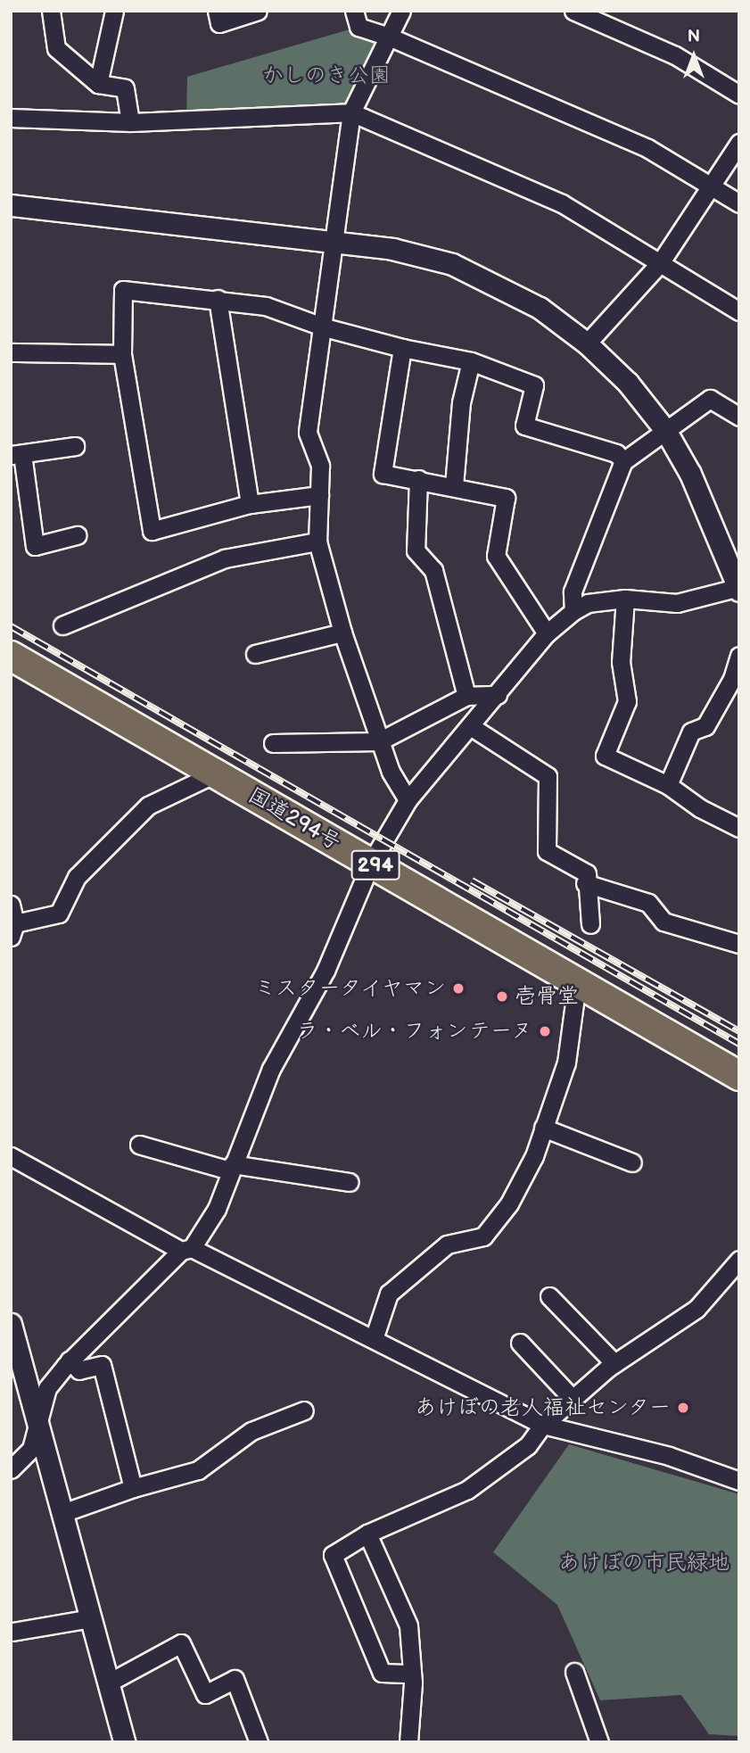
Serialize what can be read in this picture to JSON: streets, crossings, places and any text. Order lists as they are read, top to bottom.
{
  "streets": {
    "highway": ["国道294号", "294"]
  },
  "parks": ["かしのき公園", "あけぼの市民緑地"],
  "places": [
    "ミスタータイヤマン",
    "壱骨堂",
    "ラ・ベル・フォンテーヌ",
    "あけぼの老人福祉センター"
  ],
  "north": "top"
}
